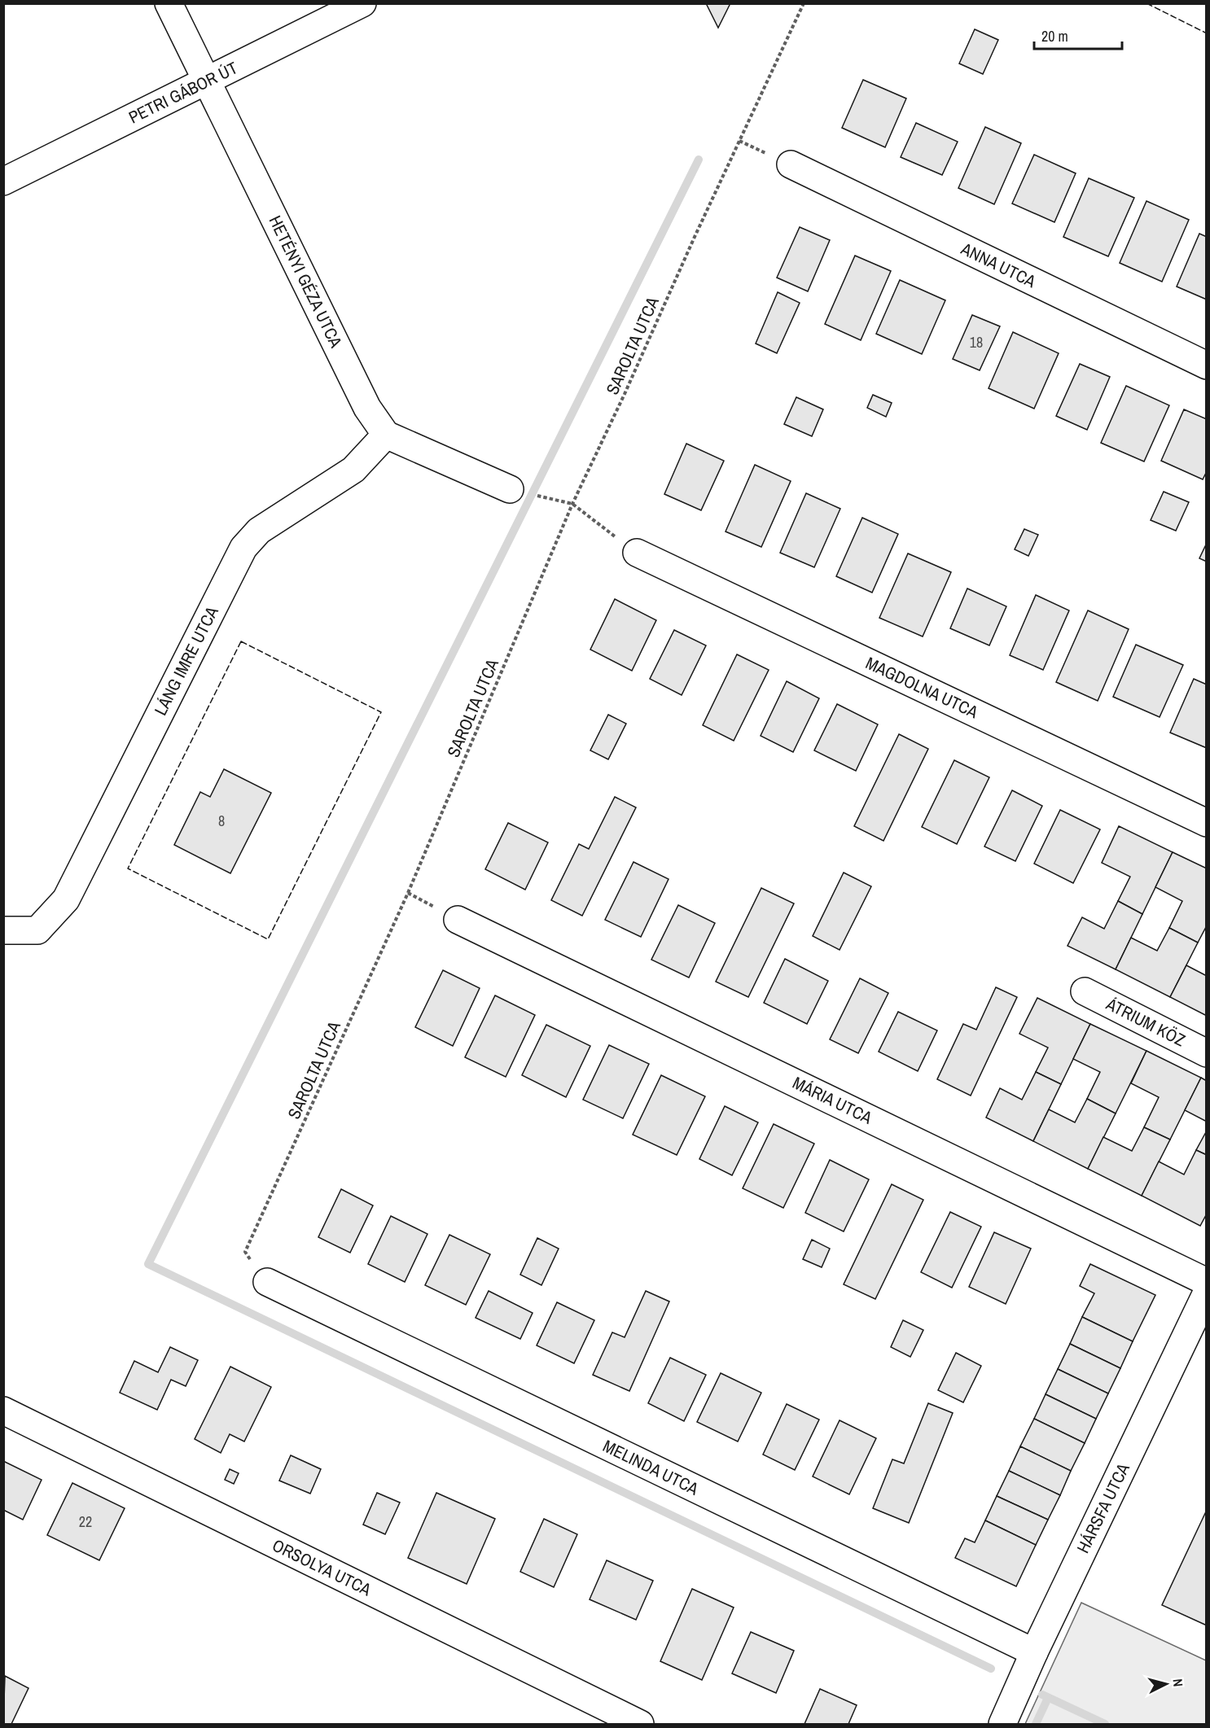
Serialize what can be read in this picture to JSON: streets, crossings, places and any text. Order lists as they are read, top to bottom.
{
  "streets": {
    "street": [
      "PETRI GÁBOR ÚT",
      "ANNA UTCA",
      "HETÉNYI GÉZA UTCA",
      "LÁNG IMRE UTCA",
      "MAGDOLNA UTCA",
      "ÁTRIUM KÖZ",
      "MÁRIA UTCA",
      "MELINDA UTCA",
      "HÁRSFA UTCA",
      "ORSOLYA UTCA"
    ],
    "path": ["SAROLTA UTCA"]
  },
  "crossings": [
    ["PETRI GÁBOR ÚT", "HETÉNYI GÉZA UTCA"],
    ["HETÉNYI GÉZA UTCA", "LÁNG IMRE UTCA"],
    ["SAROLTA UTCA", "MELINDA UTCA"],
    ["MELINDA UTCA", "HÁRSFA UTCA"]
  ],
  "house_numbers": ["18", "8", "22"],
  "scale_bar": "20 m",
  "north": "right"
}
